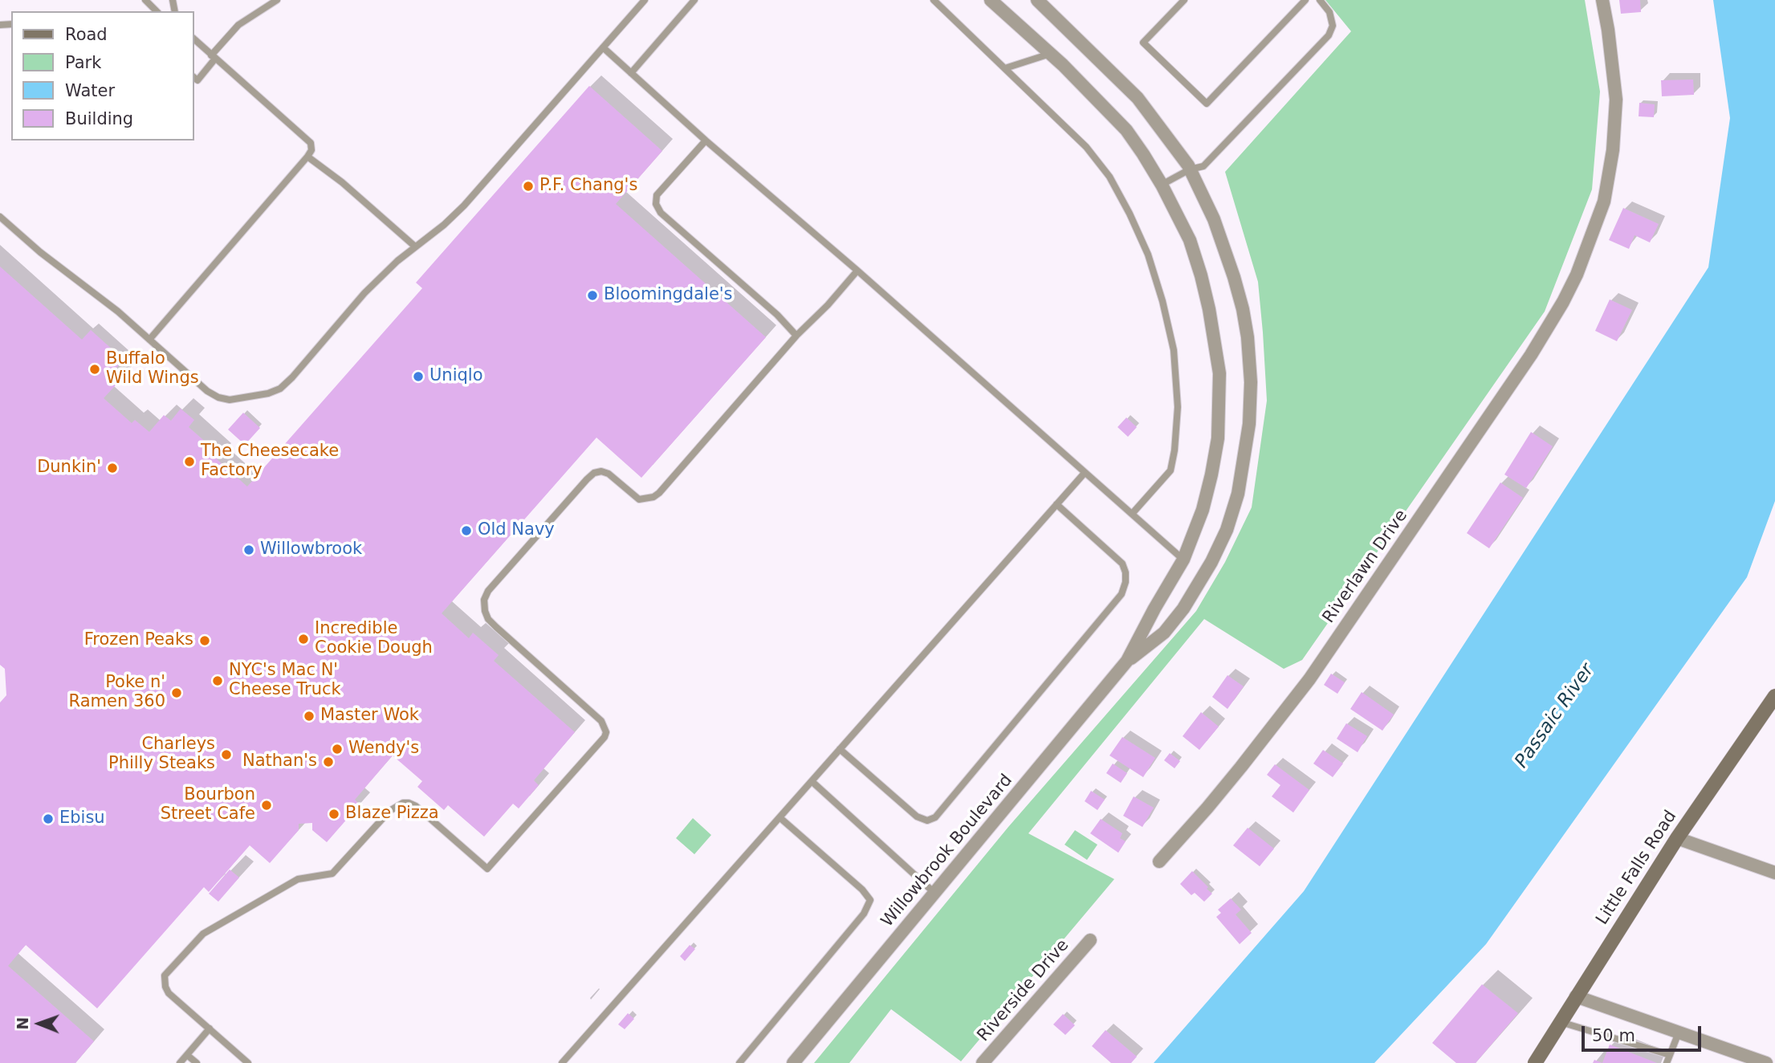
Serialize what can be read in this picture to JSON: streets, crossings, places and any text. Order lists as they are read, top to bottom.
{
  "streets": {
    "street": [
      "Riverlawn Drive",
      "Willowbrook Boulevard",
      "Little Falls Road",
      "Riverside Drive"
    ]
  },
  "water": ["Passaic River"],
  "places": [
    "P.F. Chang's",
    "Bloomingdale's",
    "Buffalo Wild Wings",
    "Uniqlo",
    "The Cheesecake Factory",
    "Dunkin'",
    "Old Navy",
    "Willowbrook",
    "Incredible Cookie Dough",
    "Frozen Peaks",
    "NYC's Mac N' Cheese Truck",
    "Poke n' Ramen 360",
    "Master Wok",
    "Wendy's",
    "Charleys Philly Steaks",
    "Nathan's",
    "Bourbon Street Cafe",
    "Blaze Pizza",
    "Ebisu"
  ],
  "legend": [
    "Road",
    "Park",
    "Water",
    "Building"
  ],
  "scale_bar": "50 m",
  "north": "left"
}
